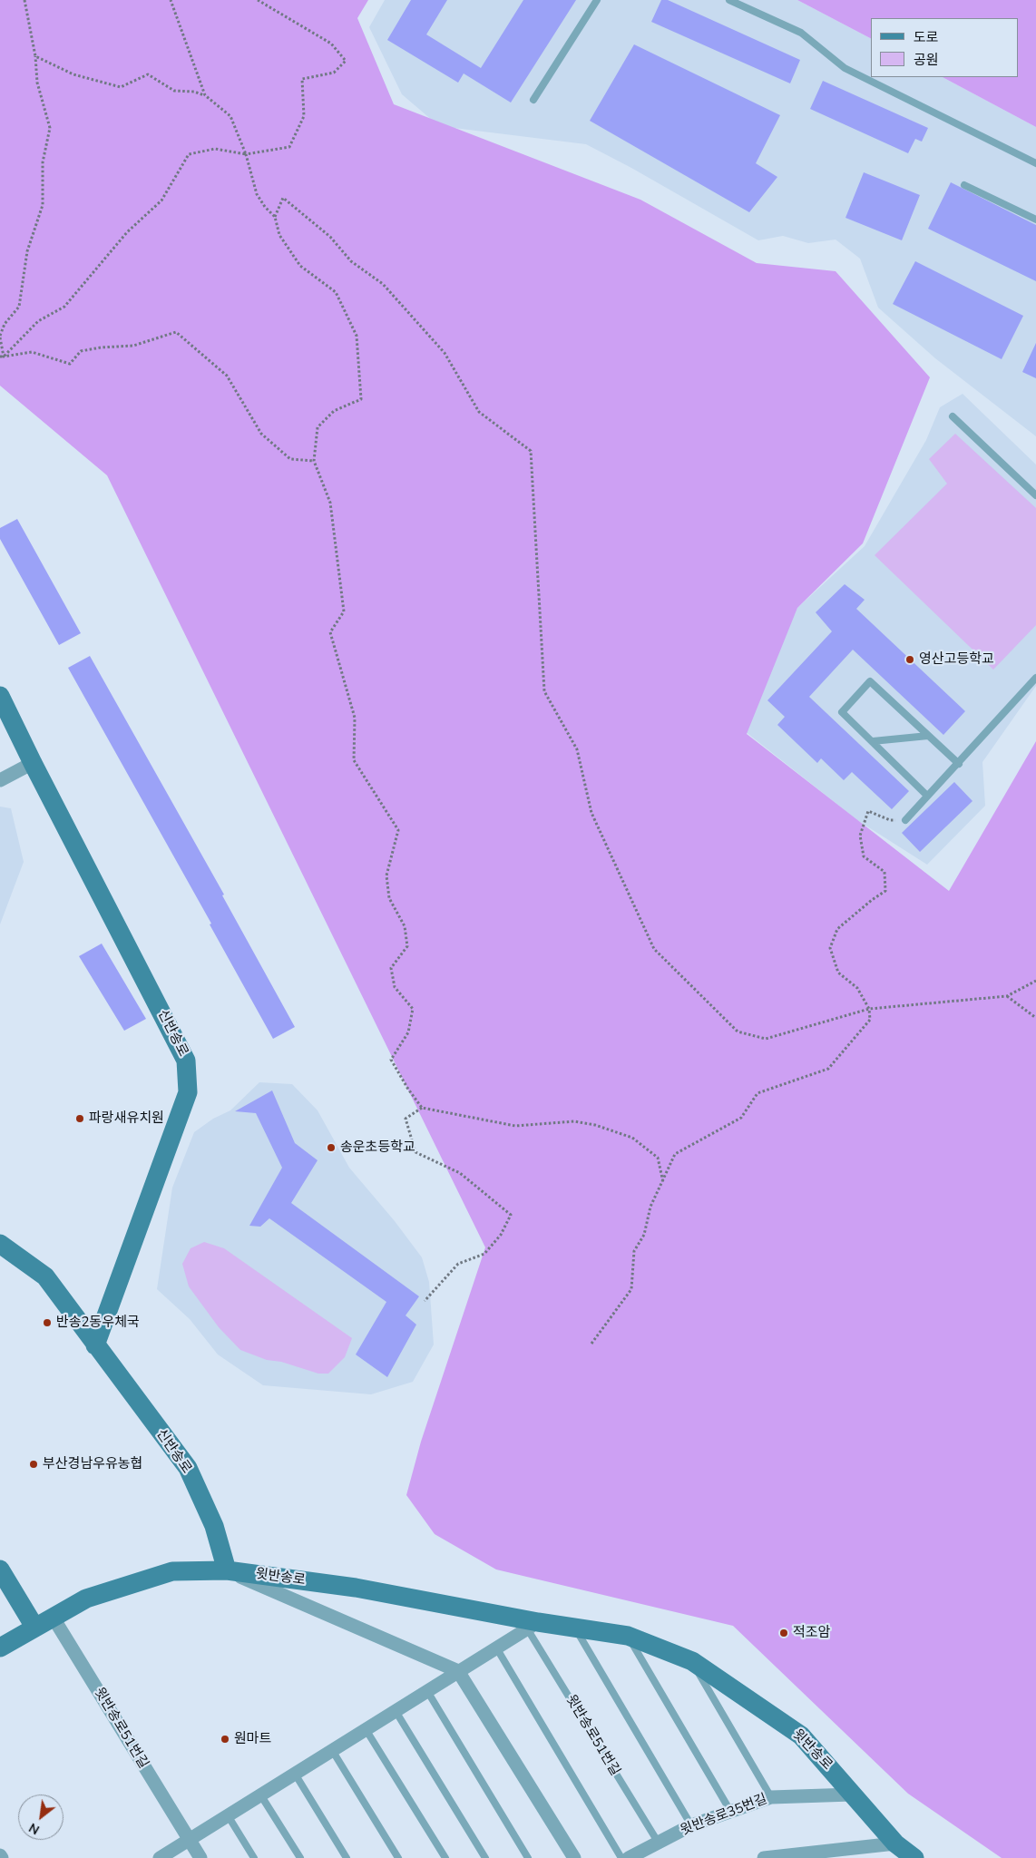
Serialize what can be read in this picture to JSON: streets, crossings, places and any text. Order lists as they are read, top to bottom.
{
  "streets": {
    "main road": ["신반송로", "윗반송로"],
    "street": ["윗반송로51번길", "윗반송로35번길"]
  },
  "crossings": [
    ["신반송로", "윗반송로"],
    ["윗반송로", "윗반송로51번길"],
    ["윗반송로", "윗반송로35번길"],
    ["윗반송로51번길", "윗반송로35번길"]
  ],
  "places": [
    "영산고등학교",
    "파랑새유치원",
    "송운초등학교",
    "반송2동우체국",
    "부산경남우유농협",
    "적조암",
    "원마트"
  ],
  "legend": ["도로", "공원"],
  "north": "bottom left"
}
